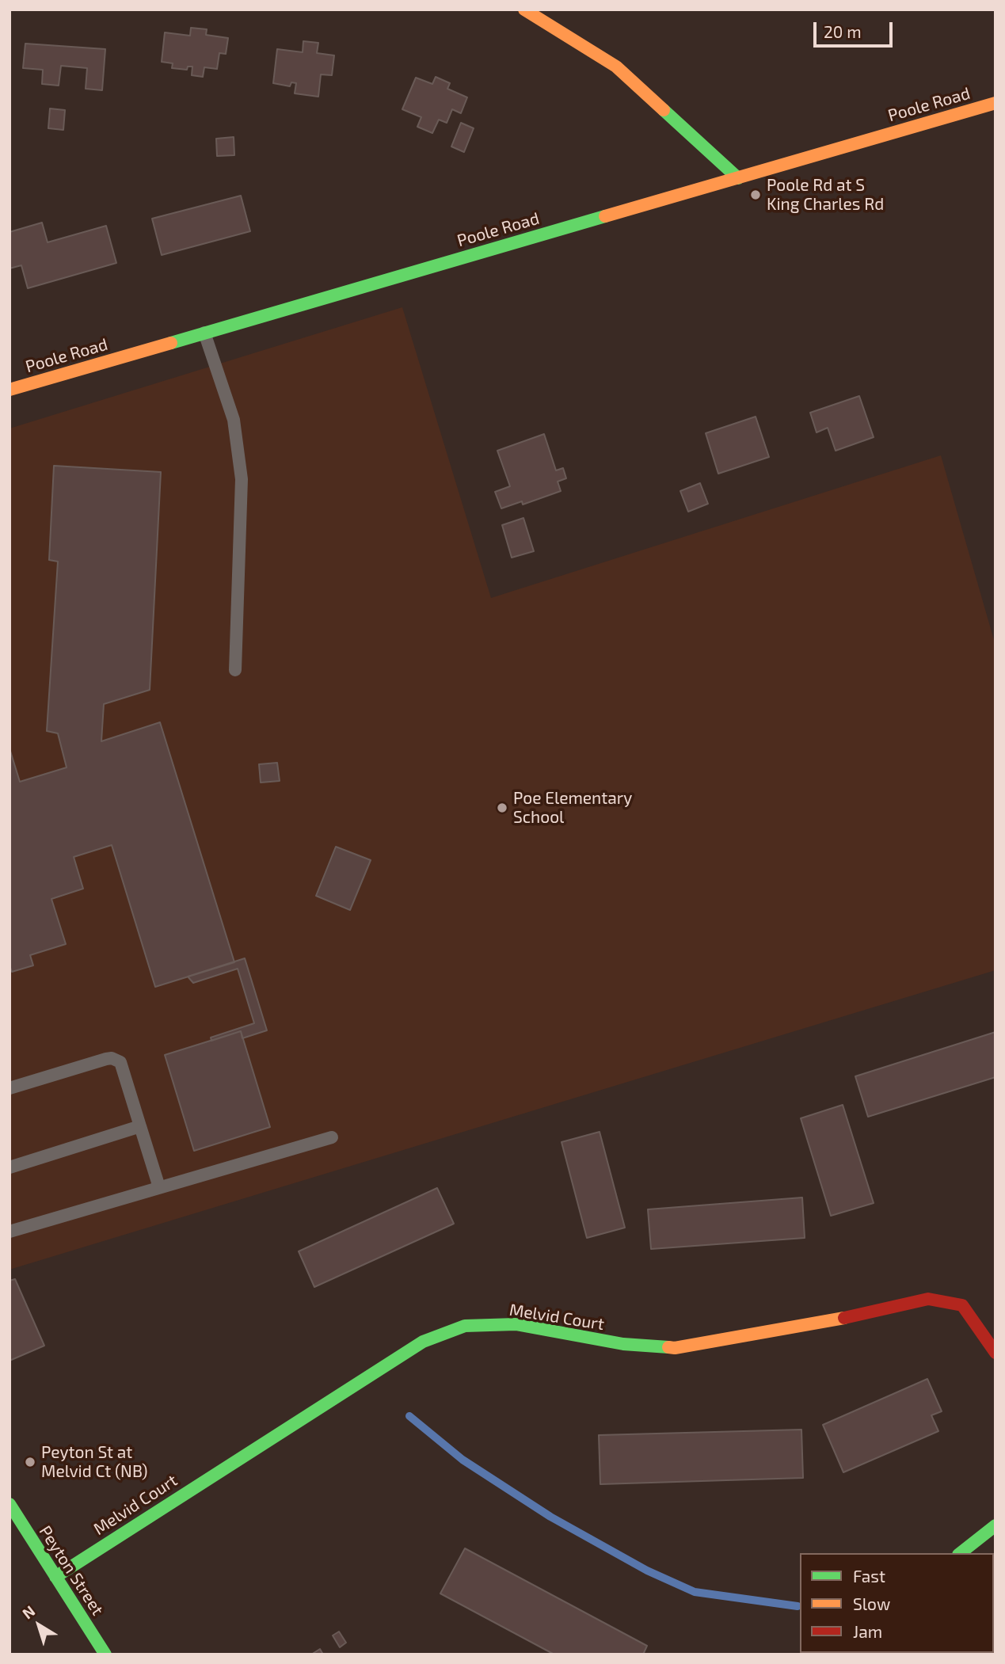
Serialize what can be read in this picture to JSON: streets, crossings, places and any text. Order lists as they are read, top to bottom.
{
  "streets": {
    "street": ["Poole Road", "Melvid Court", "Peyton Street"]
  },
  "crossings": [
    ["Melvid Court", "Peyton Street"]
  ],
  "places": ["Poole Rd at S King Charles Rd", "Poe Elementary School", "Peyton St at Melvid Ct (NB)"],
  "legend": ["Fast", "Slow", "Jam"],
  "scale_bar": "20 m",
  "north": "top left"
}
